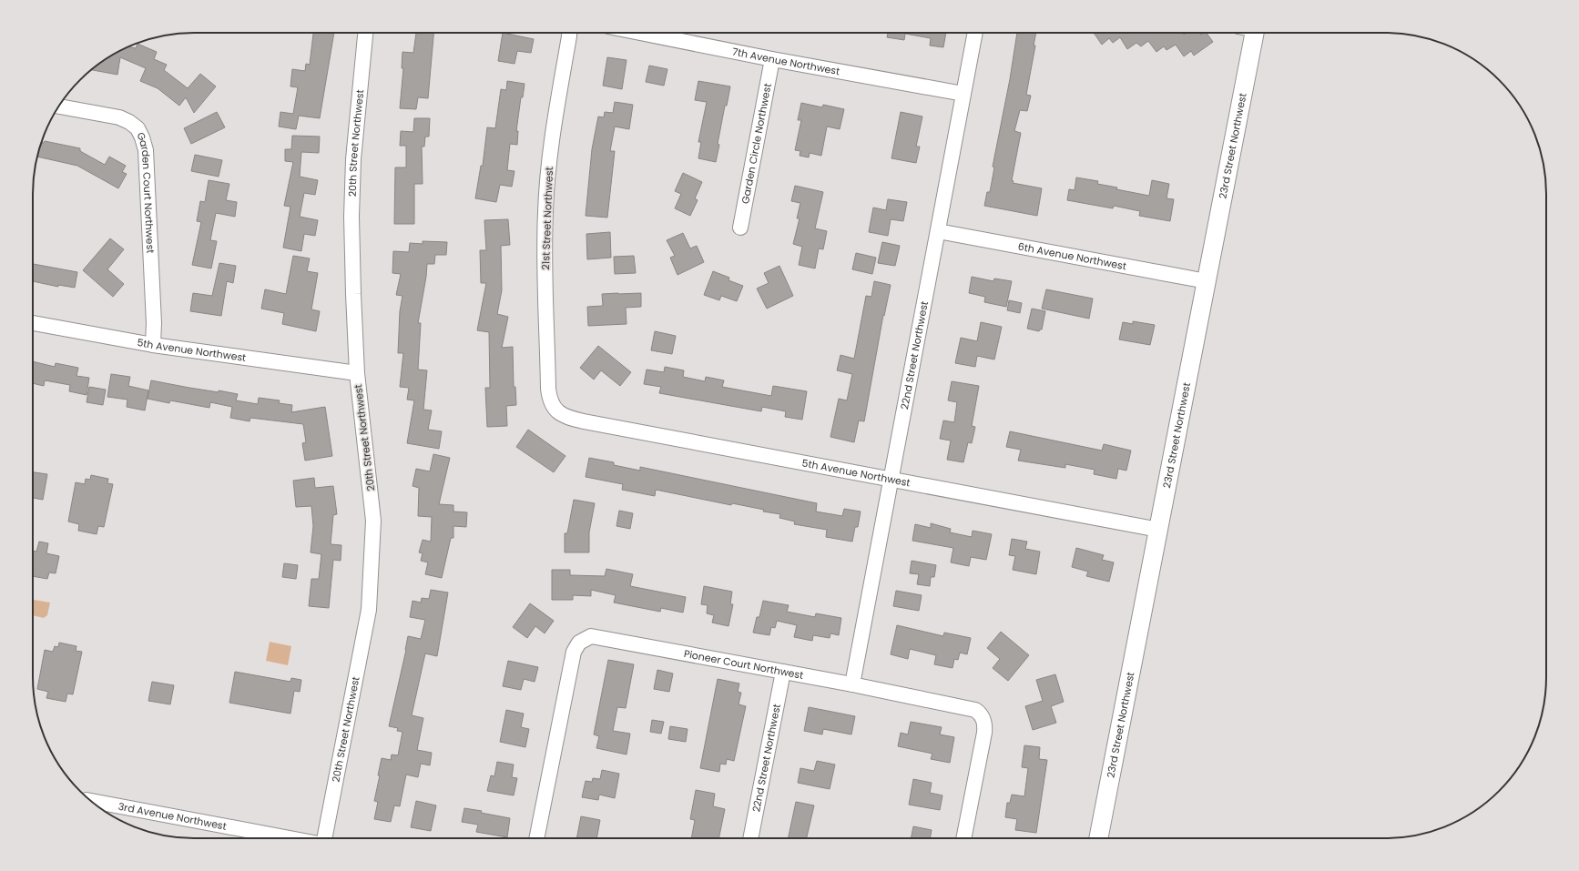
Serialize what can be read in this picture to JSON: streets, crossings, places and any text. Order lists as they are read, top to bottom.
{
  "streets": {
    "street": [
      "7th Avenue Northwest",
      "20th Street Northwest",
      "Garden Circle Northwest",
      "23rd Street Northwest",
      "Garden Court Northwest",
      "21st Street Northwest",
      "6th Avenue Northwest",
      "5th Avenue Northwest",
      "22nd Street Northwest",
      "Pioneer Court Northwest",
      "3rd Avenue Northwest"
    ]
  },
  "crossings": [
    ["7th Avenue Northwest", "Garden Circle Northwest"],
    ["7th Avenue Northwest", "22nd Street Northwest"],
    ["20th Street Northwest", "5th Avenue Northwest"],
    ["23rd Street Northwest", "6th Avenue Northwest"],
    ["23rd Street Northwest", "5th Avenue Northwest"],
    ["Garden Court Northwest", "5th Avenue Northwest"],
    ["21st Street Northwest", "5th Avenue Northwest"],
    ["6th Avenue Northwest", "22nd Street Northwest"],
    ["5th Avenue Northwest", "22nd Street Northwest"],
    ["22nd Street Northwest", "Pioneer Court Northwest"]
  ]
}
